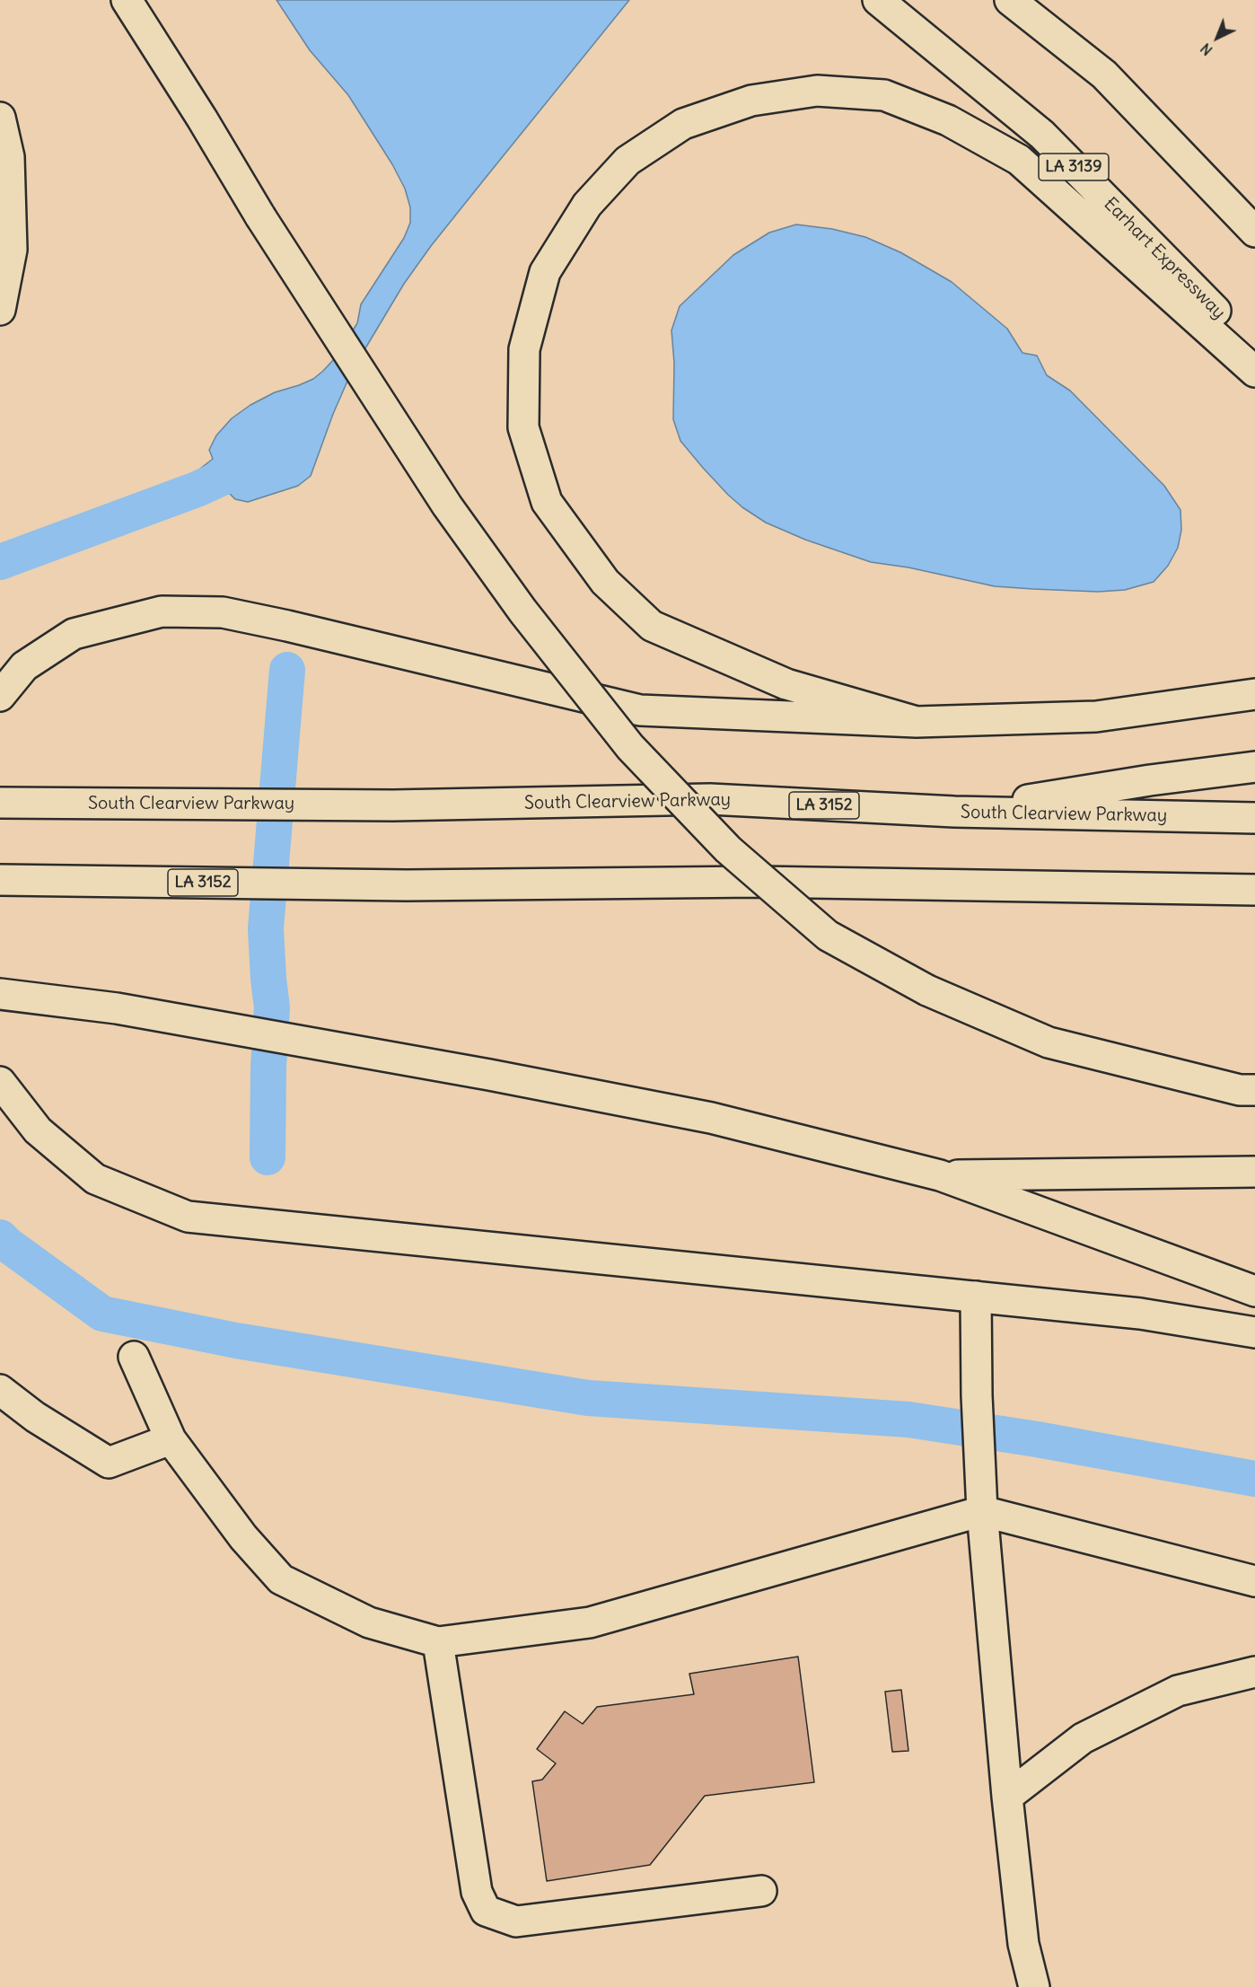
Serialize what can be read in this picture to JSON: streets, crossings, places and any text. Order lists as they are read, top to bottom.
{
  "streets": {
    "main road": [
      "LA 3139",
      "Earhart Expressway",
      "South Clearview Parkway",
      "LA 3152"
    ]
  },
  "north": "bottom left"
}
